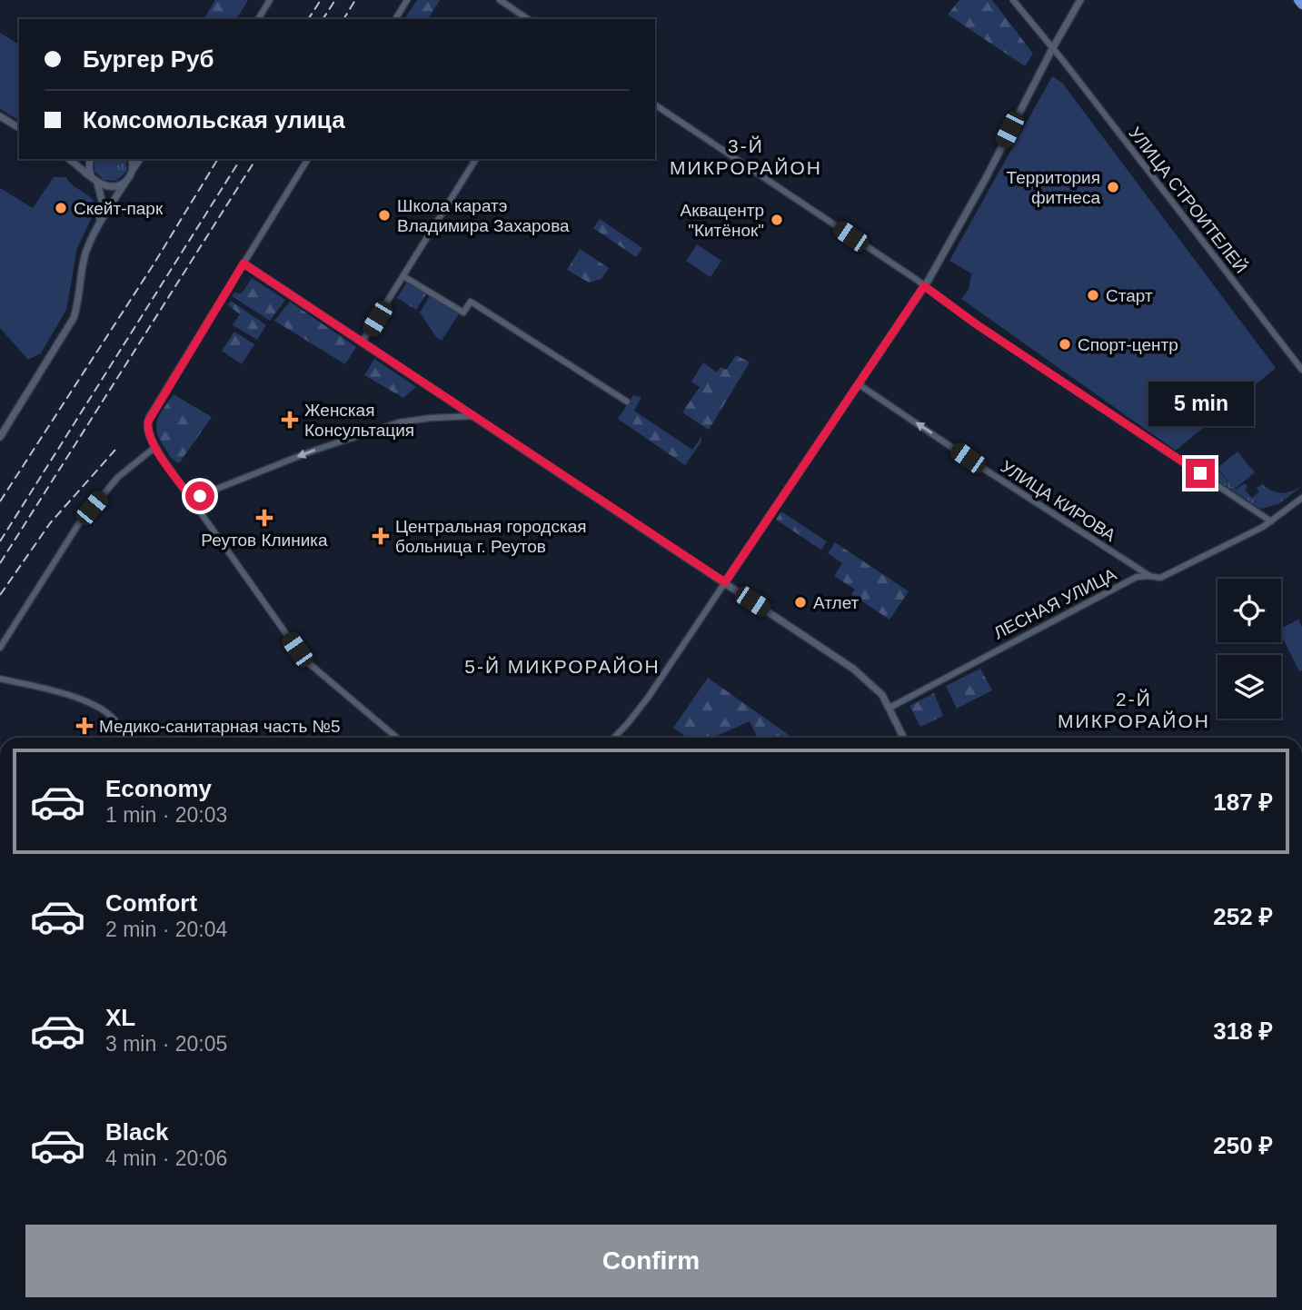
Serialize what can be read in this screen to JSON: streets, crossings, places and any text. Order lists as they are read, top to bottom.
{
  "streets": {
    "street": ["УЛИЦА СТРОИТЕЛЕЙ", "УЛИЦА КИРОВА", "ЛЕСНАЯ УЛИЦА"]
  },
  "crossings": [
    ["УЛИЦА КИРОВА", "ЛЕСНАЯ УЛИЦА"]
  ],
  "one_way": ["УЛИЦА КИРОВА"],
  "districts": ["3-Й МИКРОРАЙОН", "5-Й МИКРОРАЙОН", "2-Й МИКРОРАЙОН"],
  "places": {
    "other": [
      "Территория фитнеса",
      "Скейт-парк",
      "Школа каратэ Владимира Захарова",
      "Аквацентр \"Китёнок\"",
      "Старт",
      "Спорт-центр",
      "Атлет"
    ],
    "health": [
      "Женская Консультация",
      "Реутов Клиника",
      "Центральная городская больница г. Реутов",
      "Медико-санитарная часть №5"
    ]
  },
  "page": {
    "banner": ["Бургер Руб", "Комсомольская улица"],
    "bubble": "5 min",
    "list": [
      {
        "name": "Economy",
        "note": "1 min · 20:03",
        "value": "187 ₽"
      },
      {
        "name": "Comfort",
        "note": "2 min · 20:04",
        "value": "252 ₽"
      },
      {
        "name": "XL",
        "note": "3 min · 20:05",
        "value": "318 ₽"
      },
      {
        "name": "Black",
        "note": "4 min · 20:06",
        "value": "250 ₽"
      }
    ],
    "buttons": "Confirm"
  }
}
